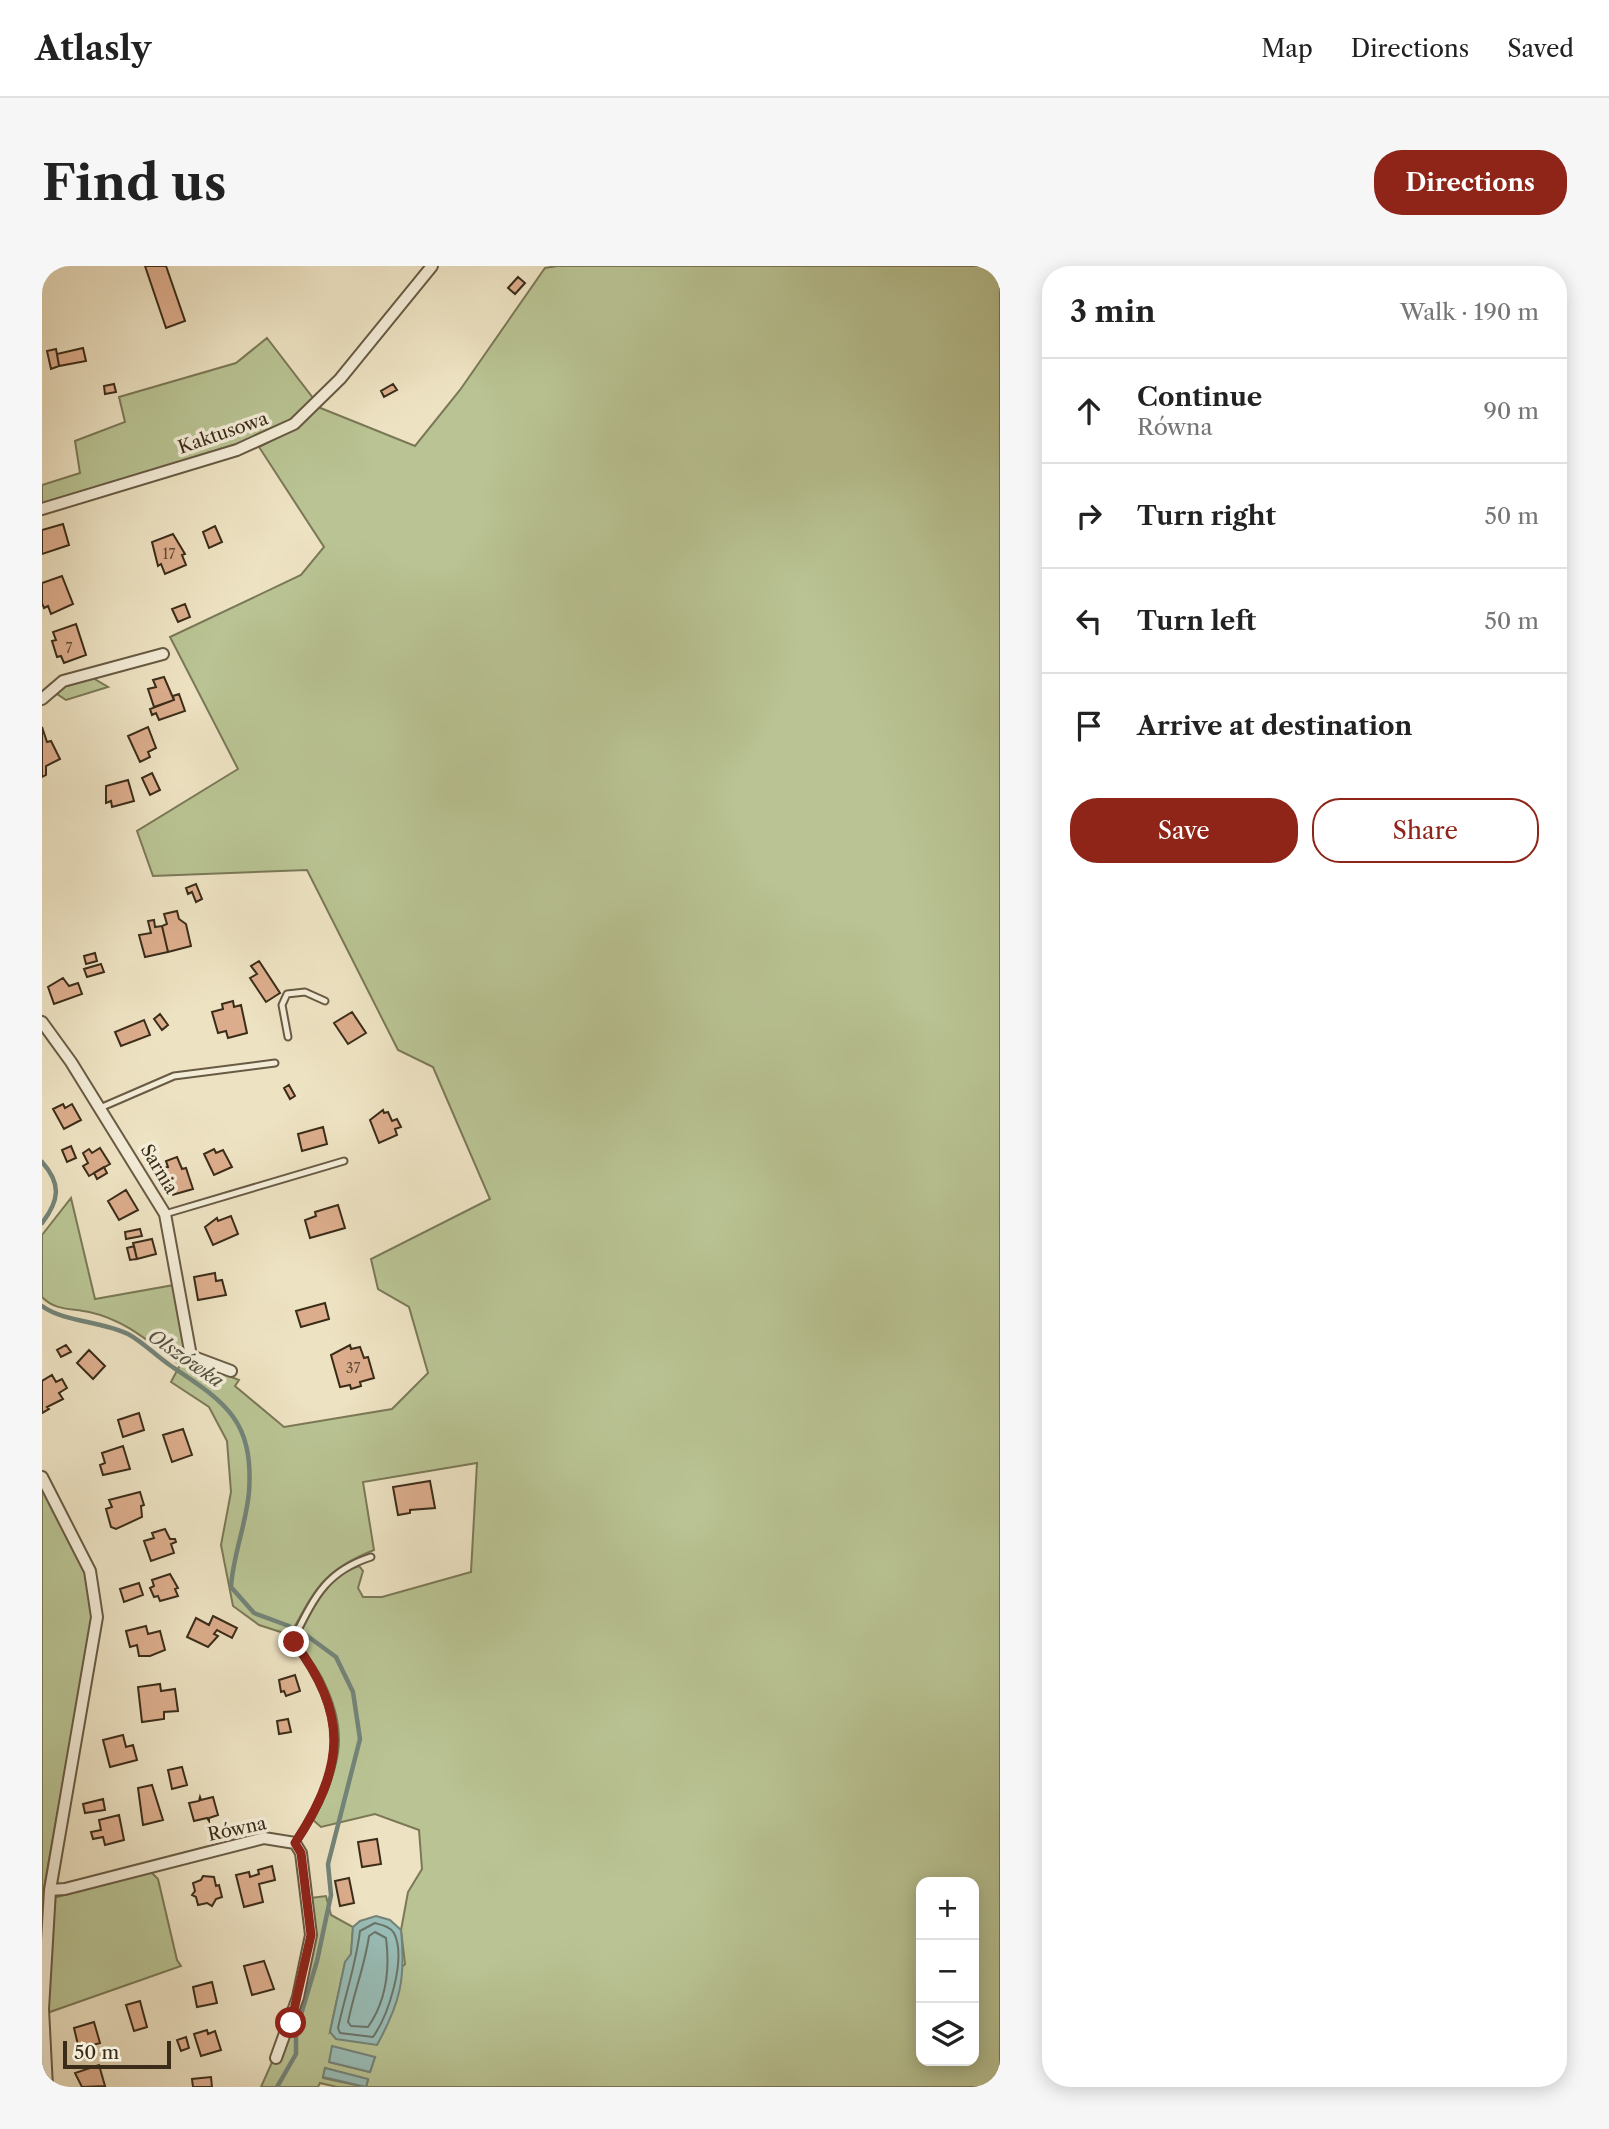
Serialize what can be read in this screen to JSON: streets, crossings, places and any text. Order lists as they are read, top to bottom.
{
  "streets": {
    "street": ["Kaktusowa", "Sarnia", "Równa"]
  },
  "water": ["Olszówka"],
  "house_numbers": ["17", "7", "37"],
  "scale_bar": "50 m",
  "page": {
    "header": "Atlasly",
    "nav": ["Map", "Directions", "Saved"],
    "buttons": [
      "Directions",
      ["Save", "Share"]
    ],
    "title": "Find us",
    "heading": ["3 min", "Walk · 190 m"],
    "list": [
      ["Continue", "Równa", "90 m"],
      ["Turn right", "50 m"],
      ["Turn left", "50 m"],
      "Arrive at destination"
    ],
    "map_buttons": ["+", "−"],
    "scale": "50 m"
  }
}
